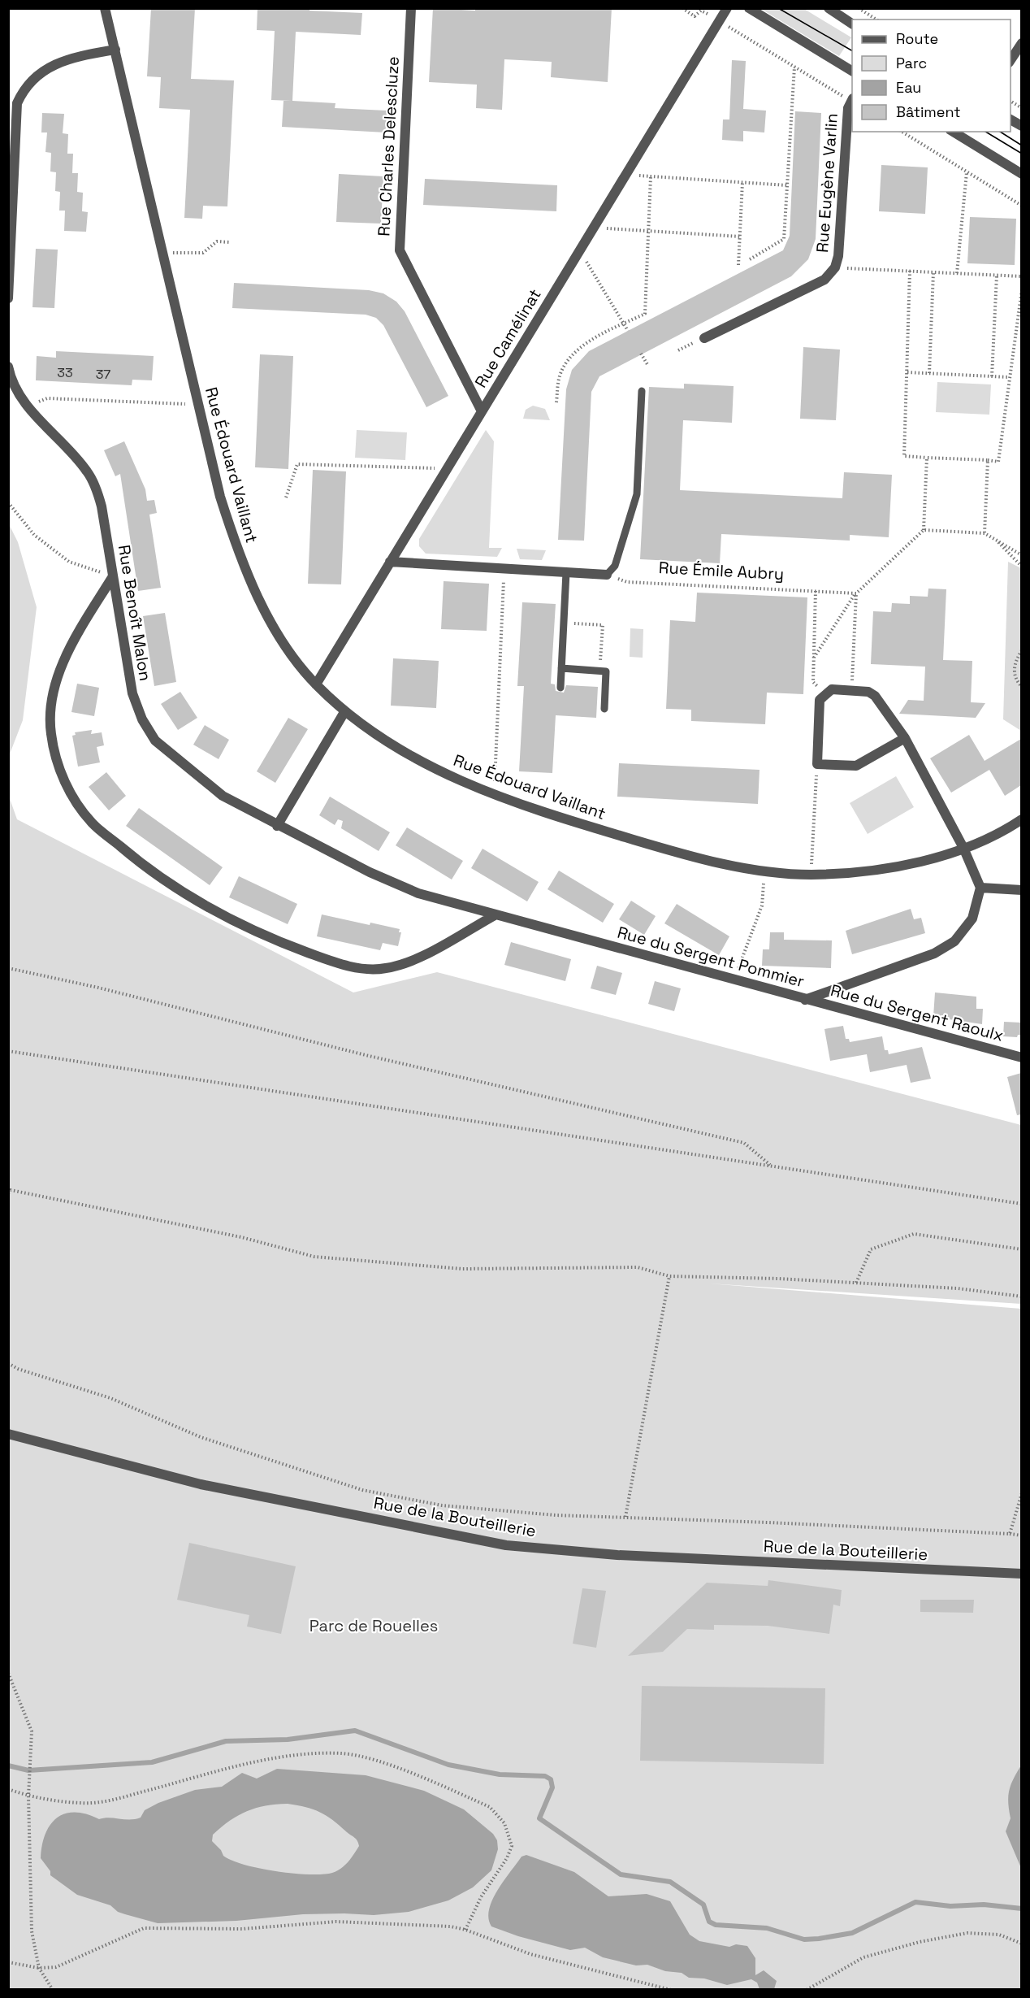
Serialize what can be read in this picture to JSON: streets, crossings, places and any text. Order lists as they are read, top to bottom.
{
  "streets": {
    "street": [
      "Rue Charles Delescluze",
      "Rue Eugène Varlin",
      "Rue Camélinat",
      "Rue Édouard Vaillant",
      "Rue Benoît Malon",
      "Rue du Sergent Pommier",
      "Rue du Sergent Raoulx",
      "Rue de la Bouteillerie"
    ],
    "path": ["Rue Émile Aubry"]
  },
  "crossings": [
    ["Rue Charles Delescluze", "Rue Camélinat"],
    ["Rue Camélinat", "Rue Édouard Vaillant"],
    ["Rue Benoît Malon", "Rue du Sergent Pommier"],
    ["Rue du Sergent Pommier", "Rue du Sergent Raoulx"]
  ],
  "parks": ["Parc de Rouelles"],
  "house_numbers": ["33", "37"],
  "legend": [
    "Route",
    "Parc",
    "Eau",
    "Bâtiment"
  ]
}
